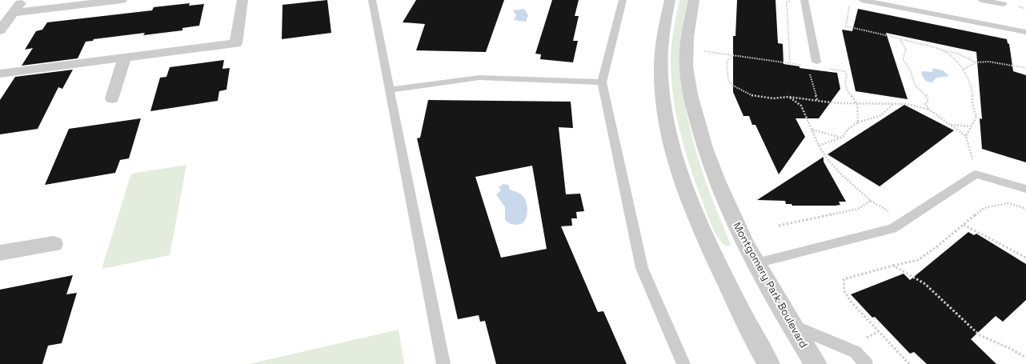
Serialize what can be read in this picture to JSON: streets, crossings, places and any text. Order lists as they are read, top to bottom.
{
  "streets": {
    "street": ["Montgomery Park Boulevard"]
  }
}
